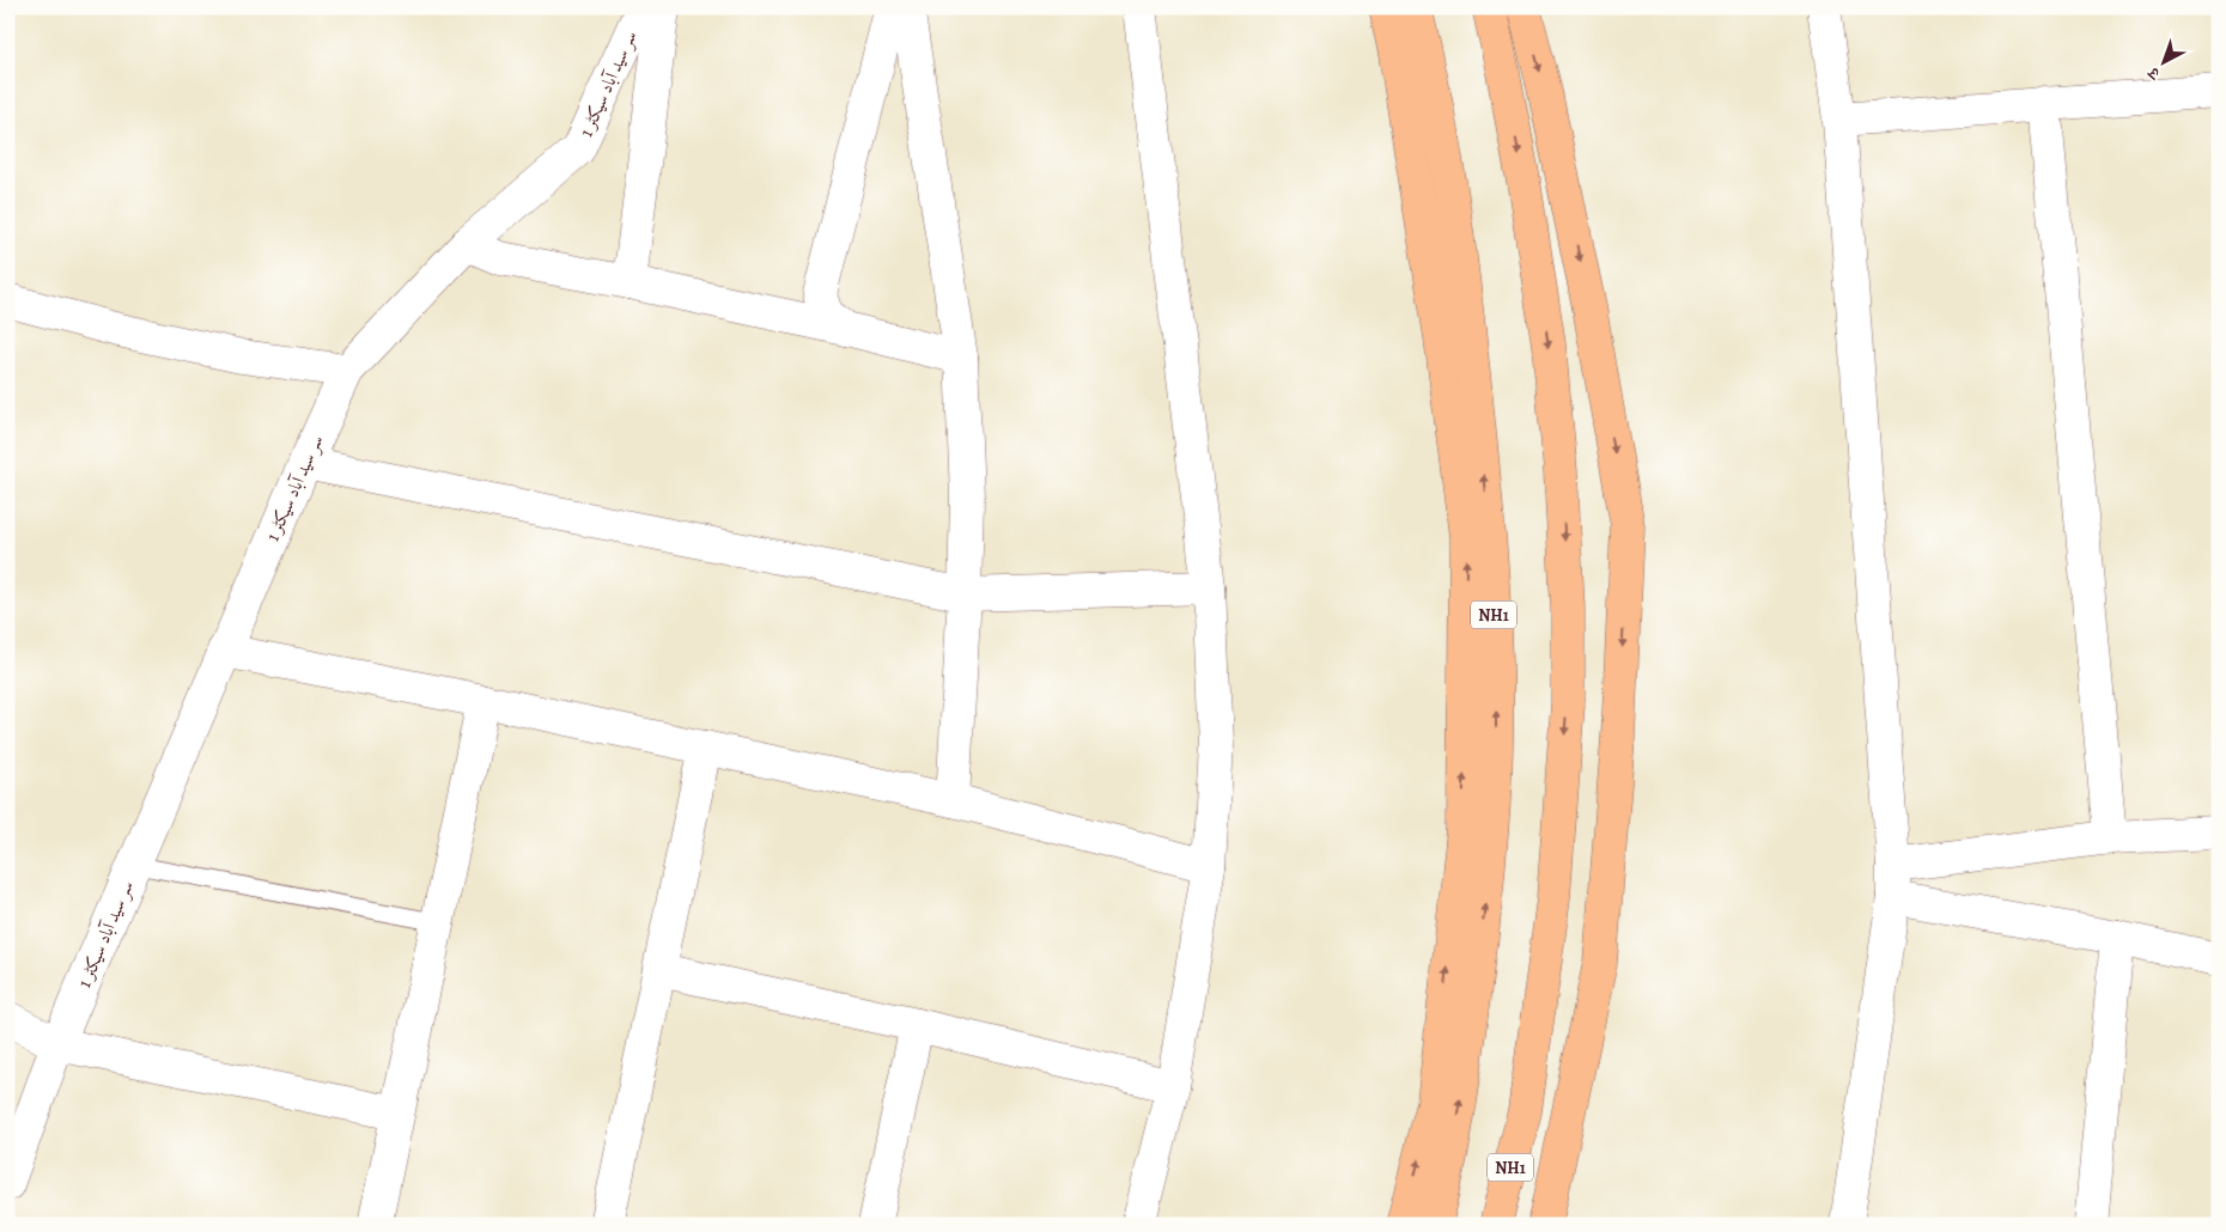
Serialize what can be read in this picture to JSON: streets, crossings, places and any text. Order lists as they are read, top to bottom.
{
  "streets": {
    "highway": ["NH1"],
    "street": ["سر سید آباد سیکٹر 1"]
  },
  "north": "bottom left"
}
